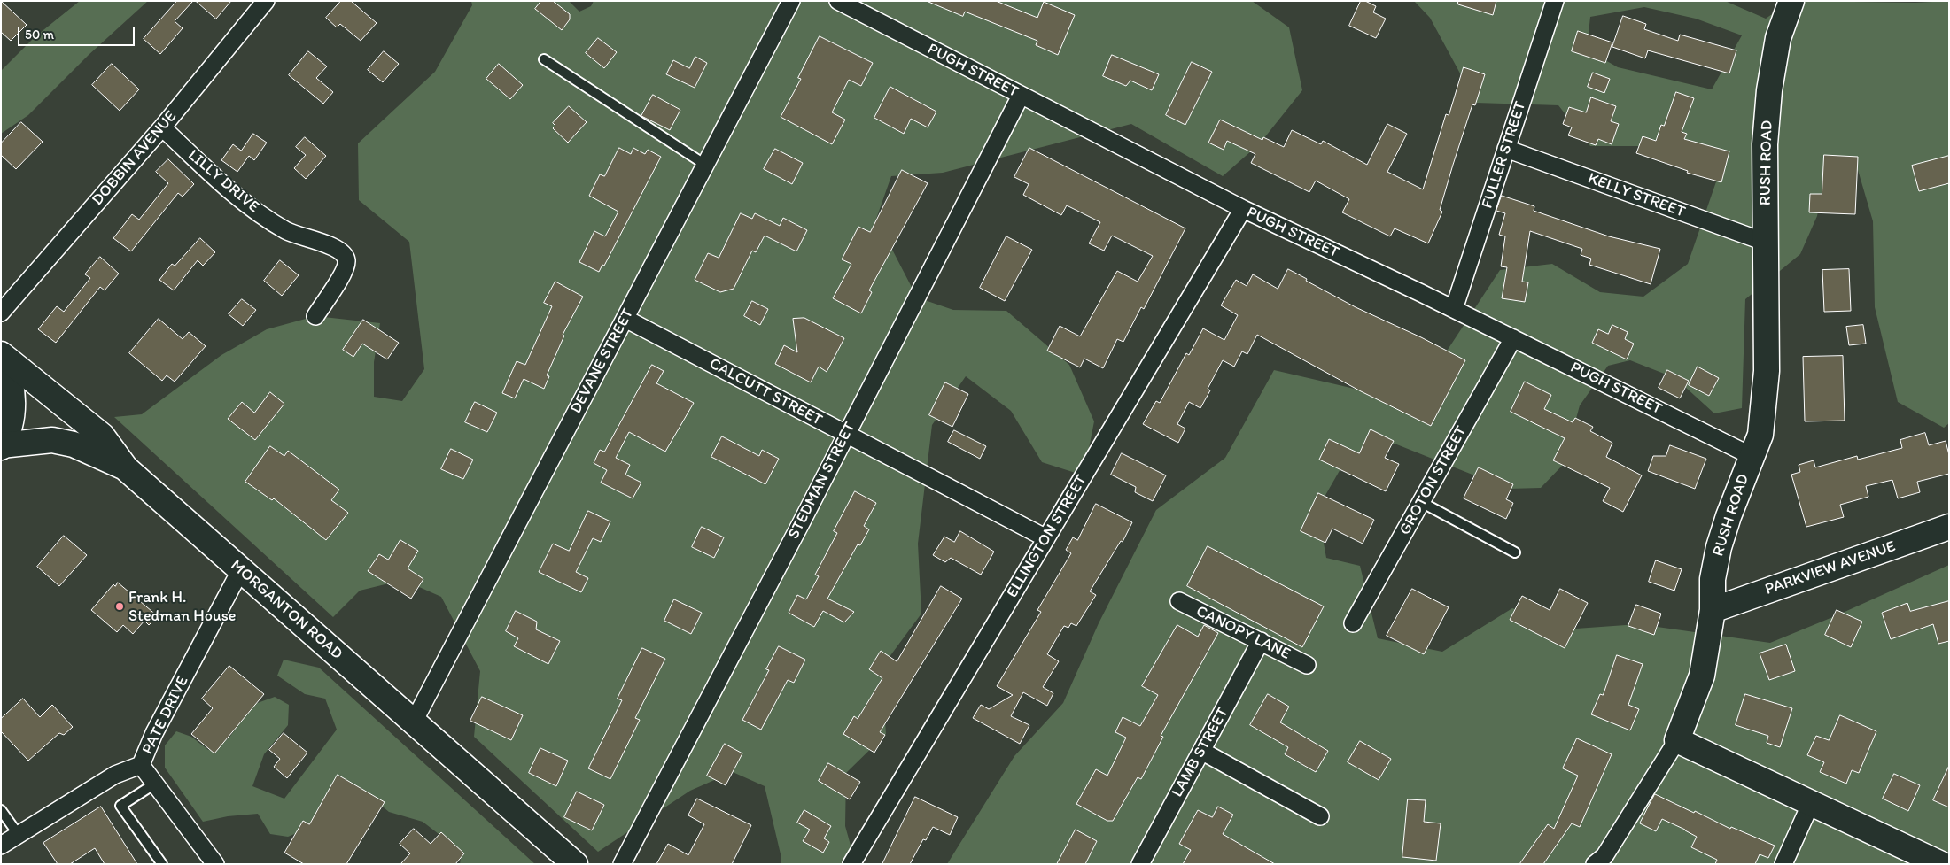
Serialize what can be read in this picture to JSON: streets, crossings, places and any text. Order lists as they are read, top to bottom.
{
  "streets": {
    "street": [
      "PUGH STREET",
      "FULLER STREET",
      "DOBBIN AVENUE",
      "RUSH ROAD",
      "LILLY DRIVE",
      "KELLY STREET",
      "DEVANE STREET",
      "CALCUTT STREET",
      "STEDMAN STREET",
      "GROTON STREET",
      "ELLINGTON STREET",
      "PARKVIEW AVENUE",
      "MORGANTON ROAD",
      "CANOPY LANE",
      "PATE DRIVE",
      "LAMB STREET"
    ]
  },
  "crossings": [
    ["PUGH STREET", "FULLER STREET"],
    ["PUGH STREET", "RUSH ROAD"],
    ["PUGH STREET", "STEDMAN STREET"],
    ["PUGH STREET", "GROTON STREET"],
    ["PUGH STREET", "ELLINGTON STREET"],
    ["FULLER STREET", "KELLY STREET"],
    ["DOBBIN AVENUE", "LILLY DRIVE"],
    ["RUSH ROAD", "KELLY STREET"],
    ["RUSH ROAD", "PARKVIEW AVENUE"],
    ["DEVANE STREET", "CALCUTT STREET"],
    ["DEVANE STREET", "MORGANTON ROAD"],
    ["CALCUTT STREET", "STEDMAN STREET"],
    ["CALCUTT STREET", "ELLINGTON STREET"],
    ["MORGANTON ROAD", "PATE DRIVE"],
    ["CANOPY LANE", "LAMB STREET"]
  ],
  "places": ["Frank H. Stedman House"],
  "scale_bar": "50 m"
}
